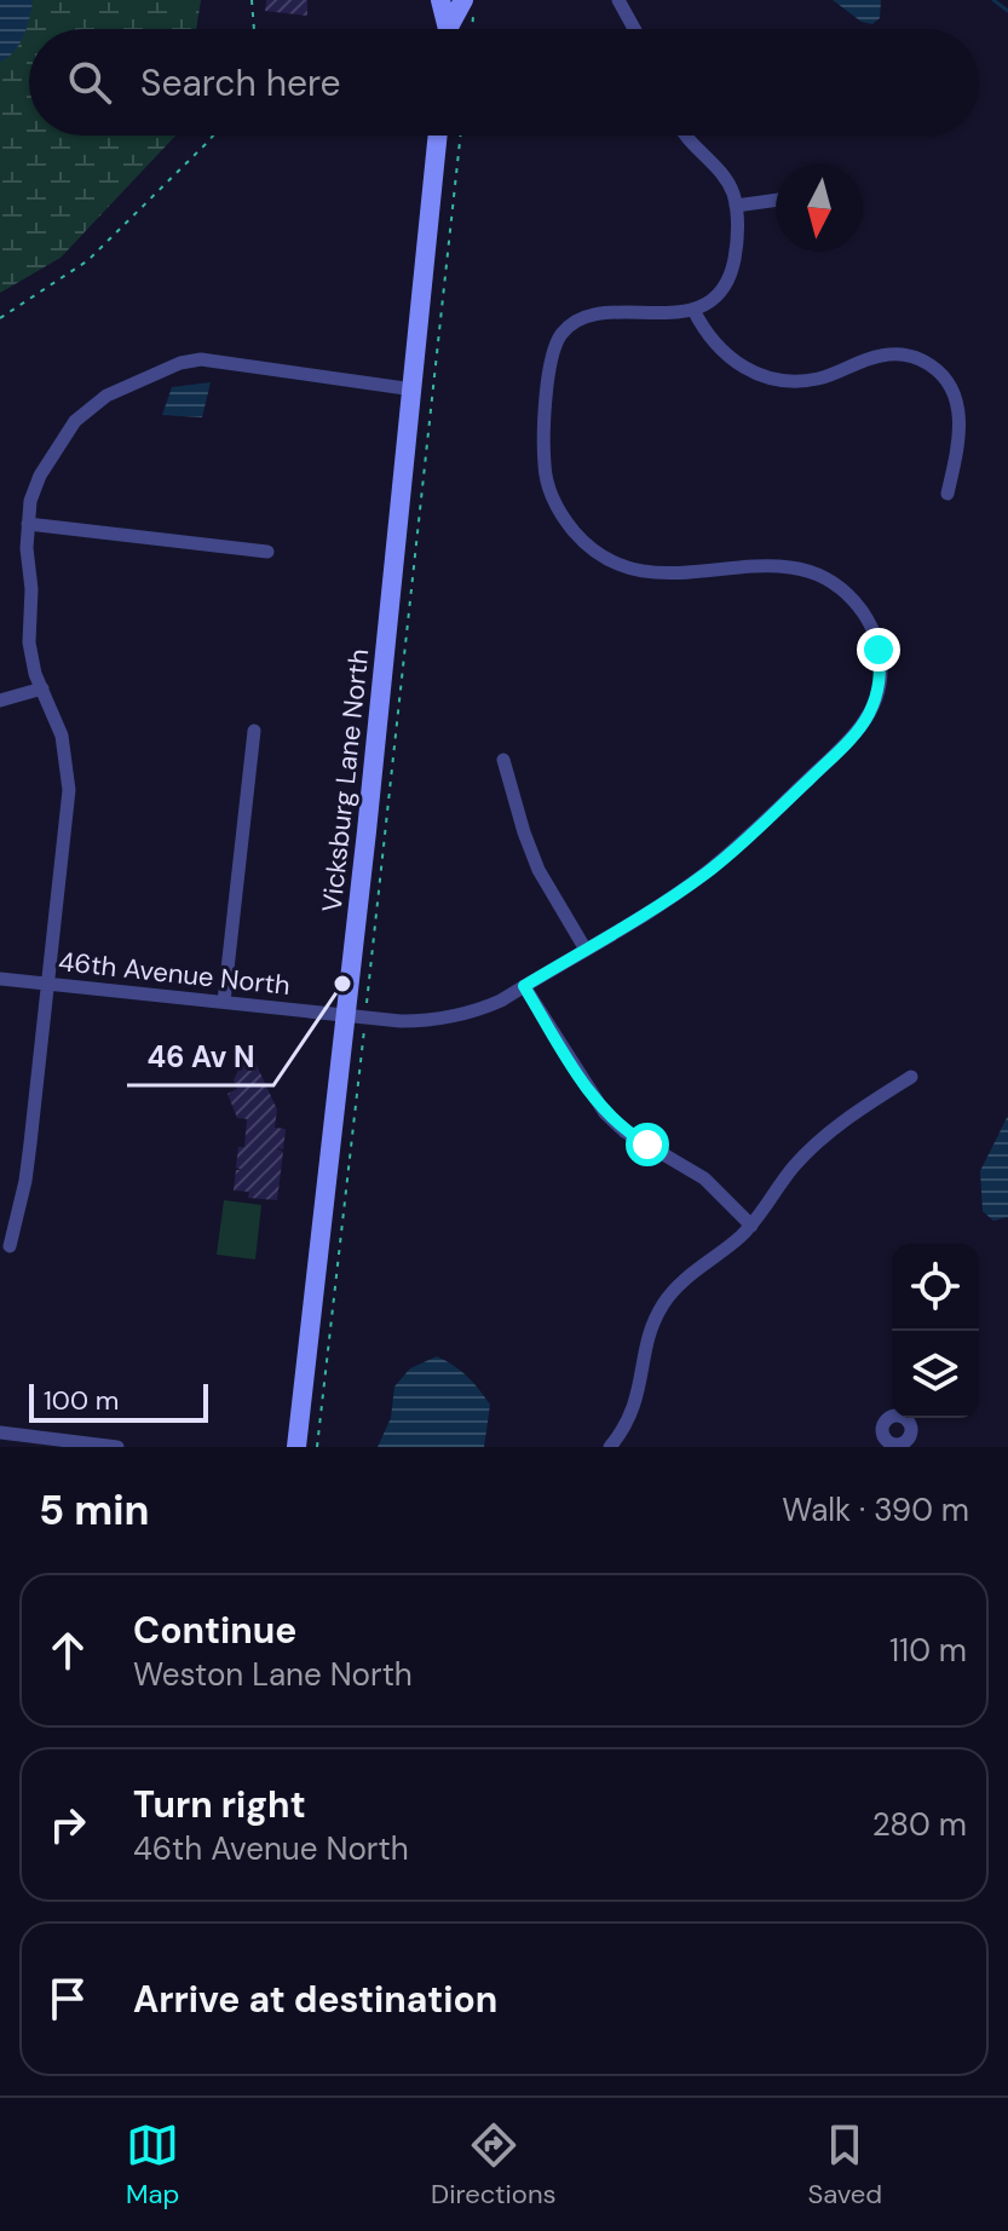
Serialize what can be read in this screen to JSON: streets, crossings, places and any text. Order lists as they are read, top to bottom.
{
  "streets": {
    "main road": ["Vicksburg Lane North"],
    "street": ["46th Avenue North"]
  },
  "crossings": [
    ["Vicksburg Lane North", "46th Avenue North"]
  ],
  "places": ["46 Av N"],
  "scale_bar": "100 m",
  "north": "bottom",
  "page": {
    "search": "Search here",
    "scale": "100 m",
    "heading": ["5 min", "Walk · 390 m"],
    "list": [
      ["Continue", "Weston Lane North", "110 m"],
      ["Turn right", "46th Avenue North", "280 m"],
      "Arrive at destination"
    ],
    "nav": ["Map", "Directions", "Saved"]
  }
}
